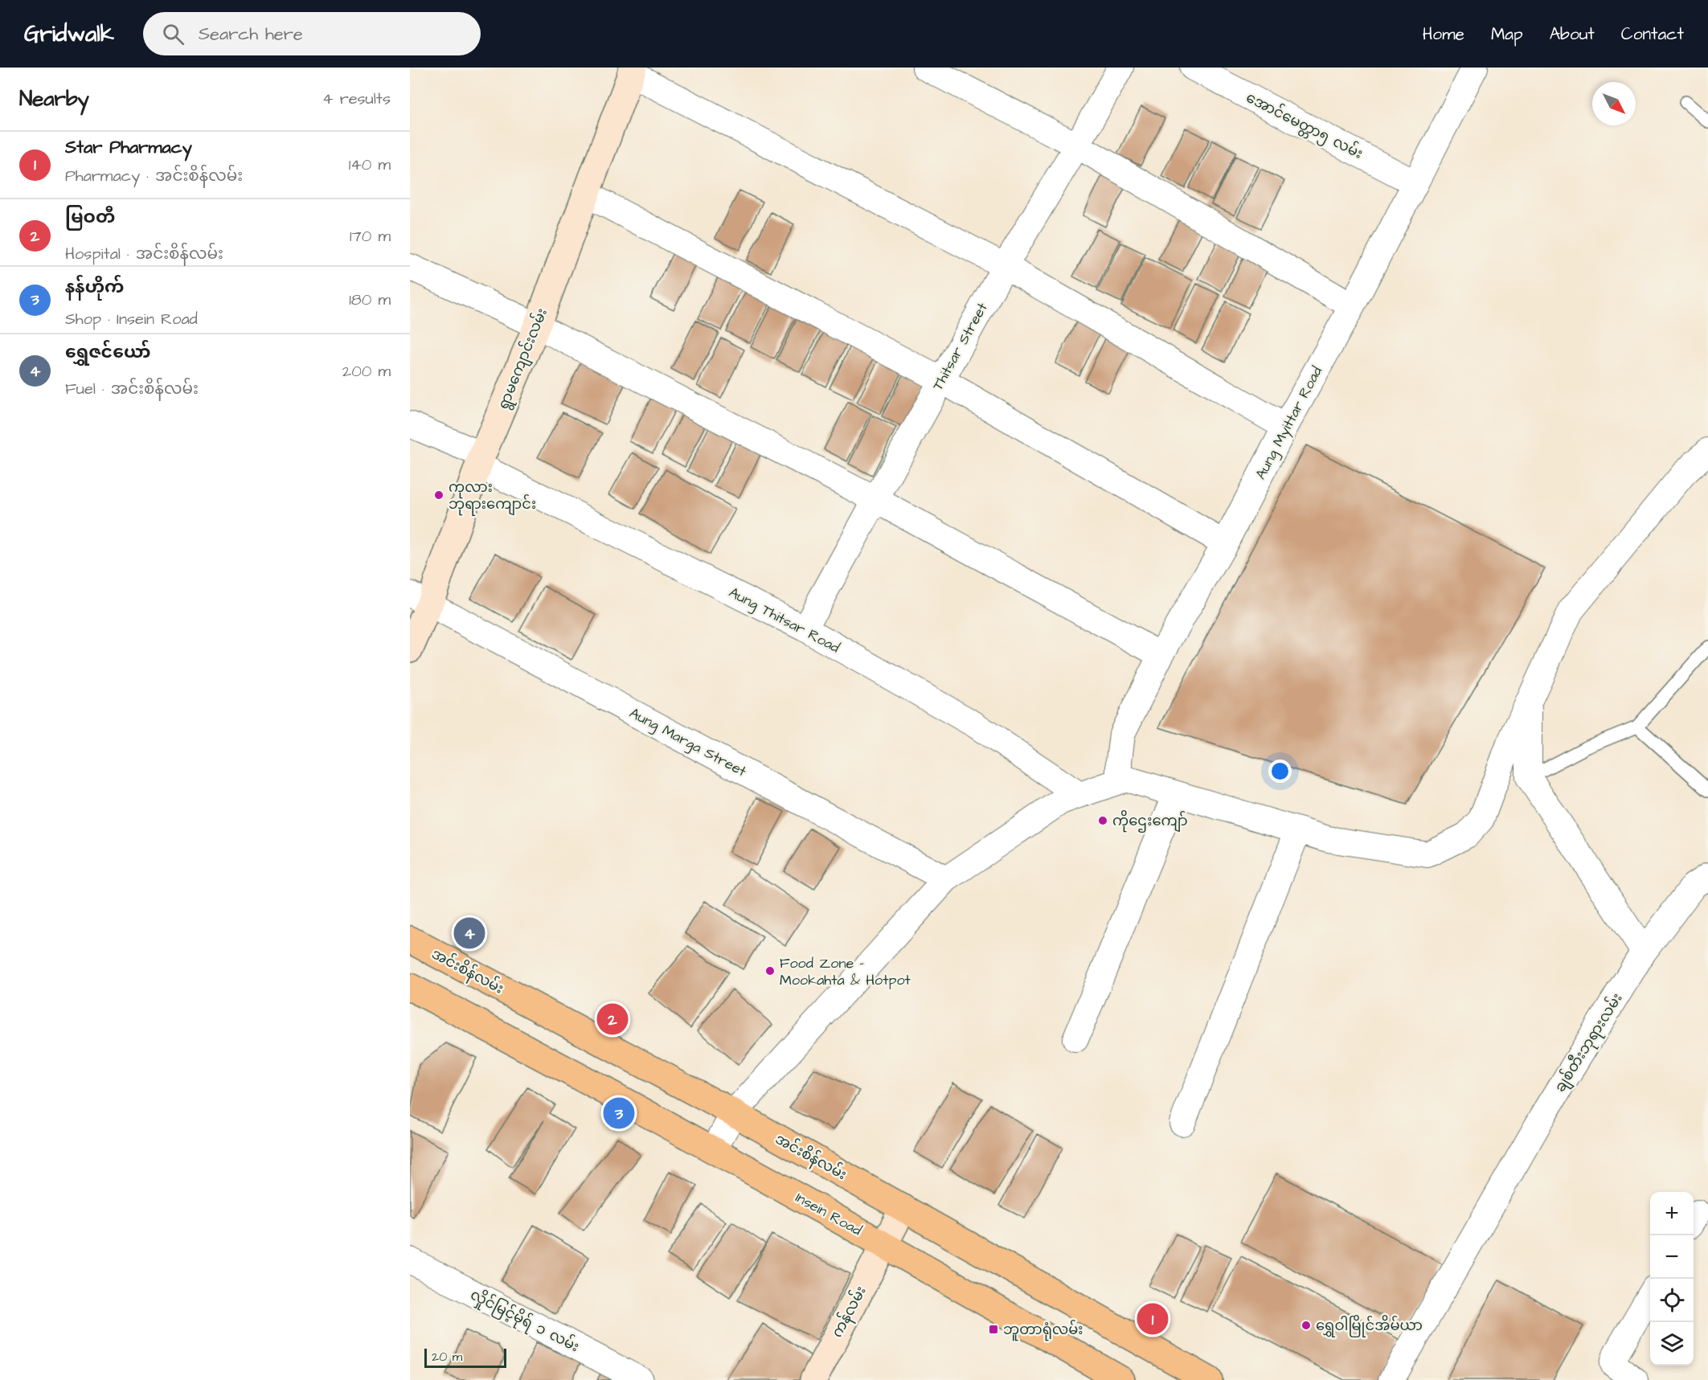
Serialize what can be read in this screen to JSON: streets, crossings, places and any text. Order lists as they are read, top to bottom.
{
  "streets": {
    "main road": [
      "ရွာမကျောင်းလမ်း",
      "အင်းစိန်လမ်း",
      "Insein Road",
      "ကန်လမ်း"
    ],
    "street": [
      "အောင်မေတ္တာ၅ လမ်း",
      "Thitsar Street",
      "Aung Myittar Road",
      "Aung Thitsar Road",
      "Aung Marga Street",
      "ချစ်တီးဘုရားလမ်း",
      "လှိုင်မြင့်မိုရ် ၁ လမ်း"
    ]
  },
  "crossings": [
    ["အောင်မေတ္တာ၅ လမ်း", "Aung Myittar Road"],
    ["Thitsar Street", "Aung Thitsar Road"],
    ["ရွာမကျောင်းလမ်း", "Aung Thitsar Road"],
    ["ရွာမကျောင်းလမ်း", "Aung Marga Street"],
    ["အင်းစိန်လမ်း", "ကန်လမ်း"],
    ["Insein Road", "ကန်လမ်း"]
  ],
  "places": {
    "other": [
      "ကုလား ဘုရားကျောင်း",
      "ကိုဌေးကျော်",
      "Food Zone - Mookahta & Hotpot",
      "ရွှေဝါမြိုင်အိမ်ယာ"
    ],
    "transit": ["ဘူတာရုံလမ်း"]
  },
  "scale_bar": "20 m",
  "north": "bottom right",
  "page": {
    "header": "Gridwalk",
    "search": "Search here",
    "nav": [
      "Home",
      "Map",
      "About",
      "Contact"
    ],
    "heading": ["Nearby", "4 results"],
    "list": [
      {
        "mark": "1",
        "name": "Star Pharmacy",
        "note": "Pharmacy · အင်းစိန်လမ်း",
        "value": "140 m"
      },
      {
        "mark": "2",
        "name": "မြဝတီ",
        "note": "Hospital · အင်းစိန်လမ်း",
        "value": "170 m"
      },
      {
        "mark": "3",
        "name": "နန်ဟိုက်",
        "note": "Shop · Insein Road",
        "value": "180 m"
      },
      {
        "mark": "4",
        "name": "ရွှေဇင်ယော်",
        "note": "Fuel · အင်းစိန်လမ်း",
        "value": "200 m"
      }
    ],
    "pins": [
      "4",
      "2",
      "3",
      "1"
    ],
    "map_buttons": ["+", "−"],
    "scale": "20 m"
  }
}
